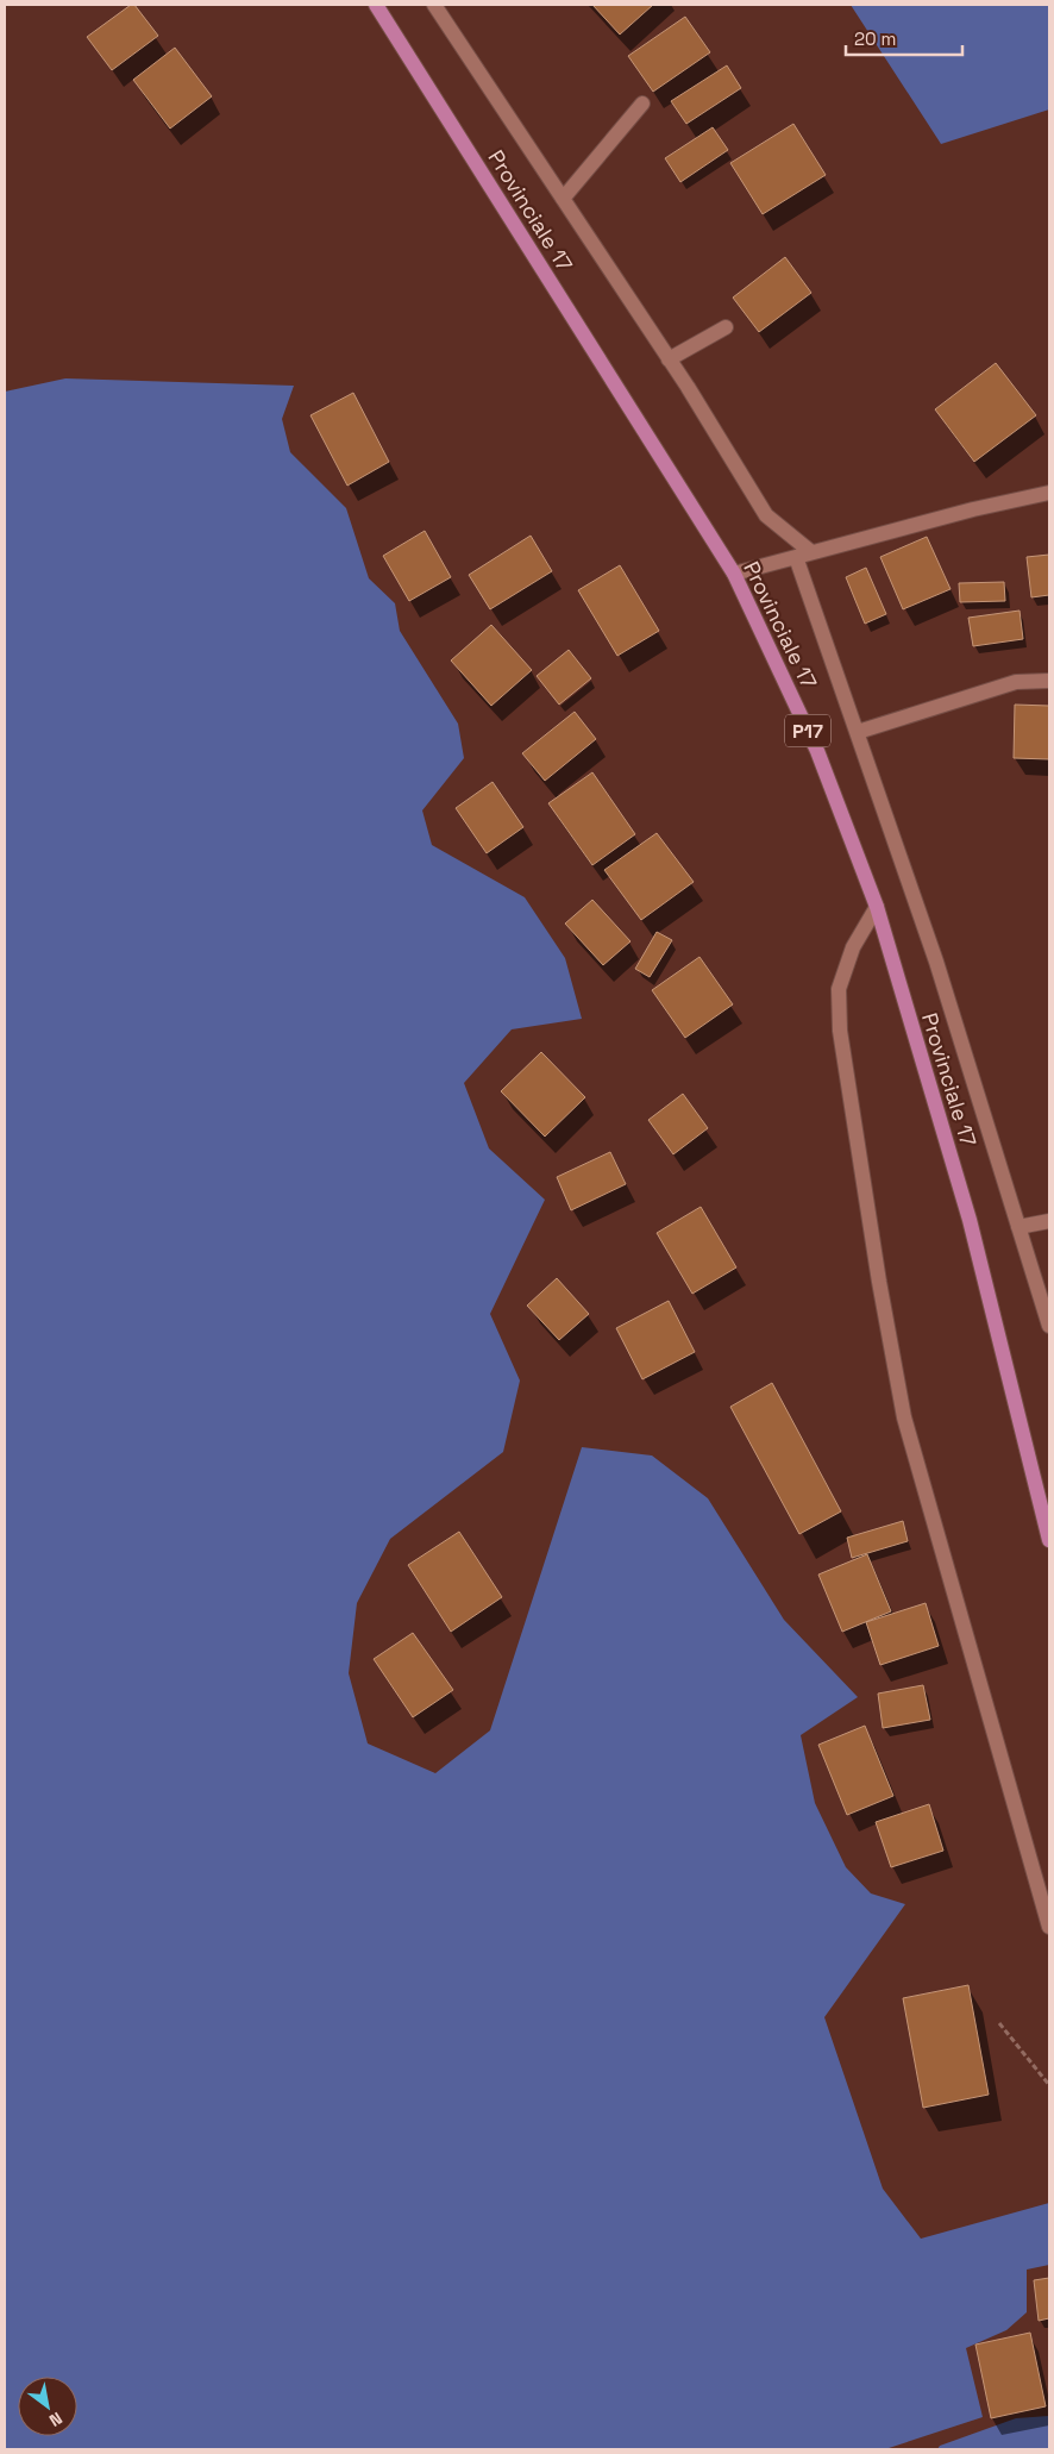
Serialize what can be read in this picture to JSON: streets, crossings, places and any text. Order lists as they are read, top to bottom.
{
  "streets": {
    "main road": ["Provinciale 17", "P17"]
  },
  "scale_bar": "20 m",
  "north": "bottom right"
}
